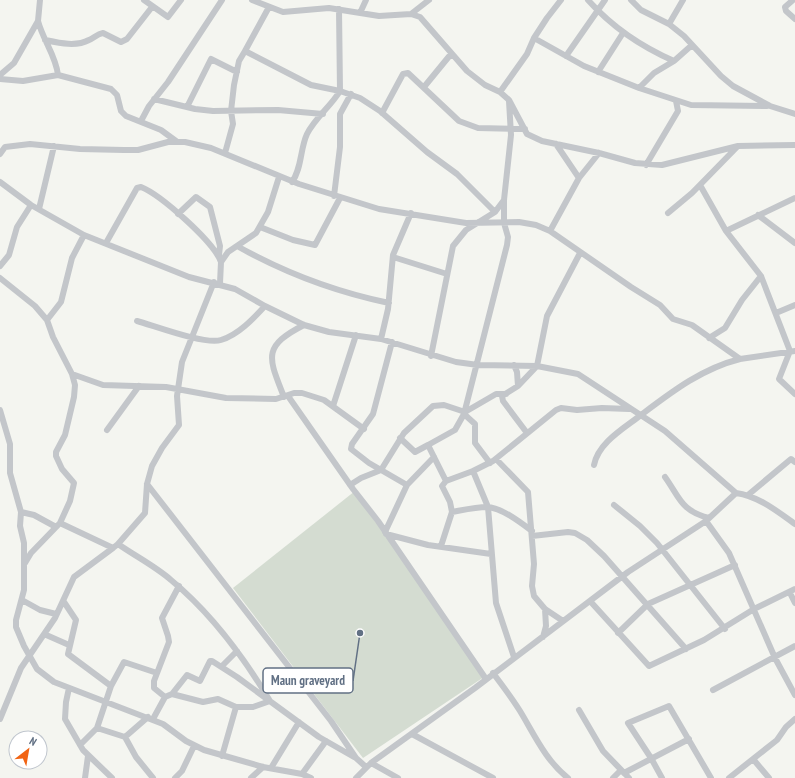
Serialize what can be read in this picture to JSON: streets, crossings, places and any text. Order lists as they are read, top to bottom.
{
  "places": ["Maun graveyard"],
  "north": "top right"
}
